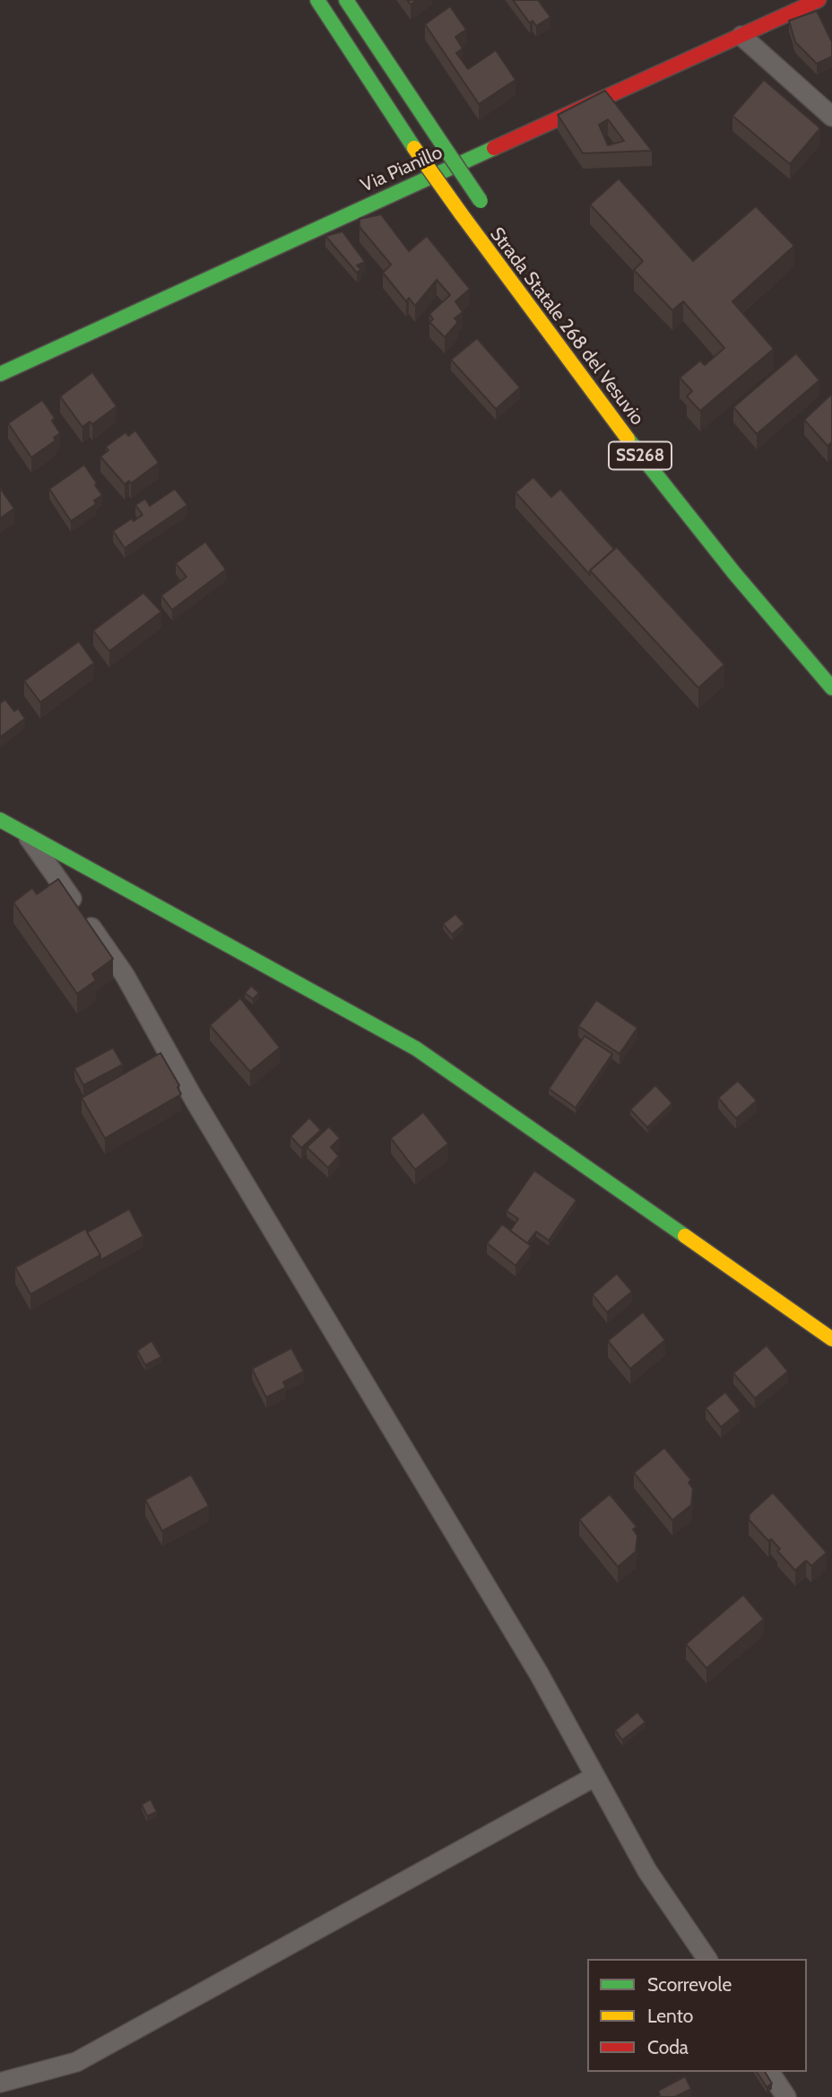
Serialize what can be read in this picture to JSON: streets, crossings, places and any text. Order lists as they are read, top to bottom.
{
  "streets": {
    "main road": ["Via Pianillo", "Strada Statale 268 del Vesuvio", "SS268"]
  },
  "legend": ["Scorrevole", "Lento", "Coda"]
}
